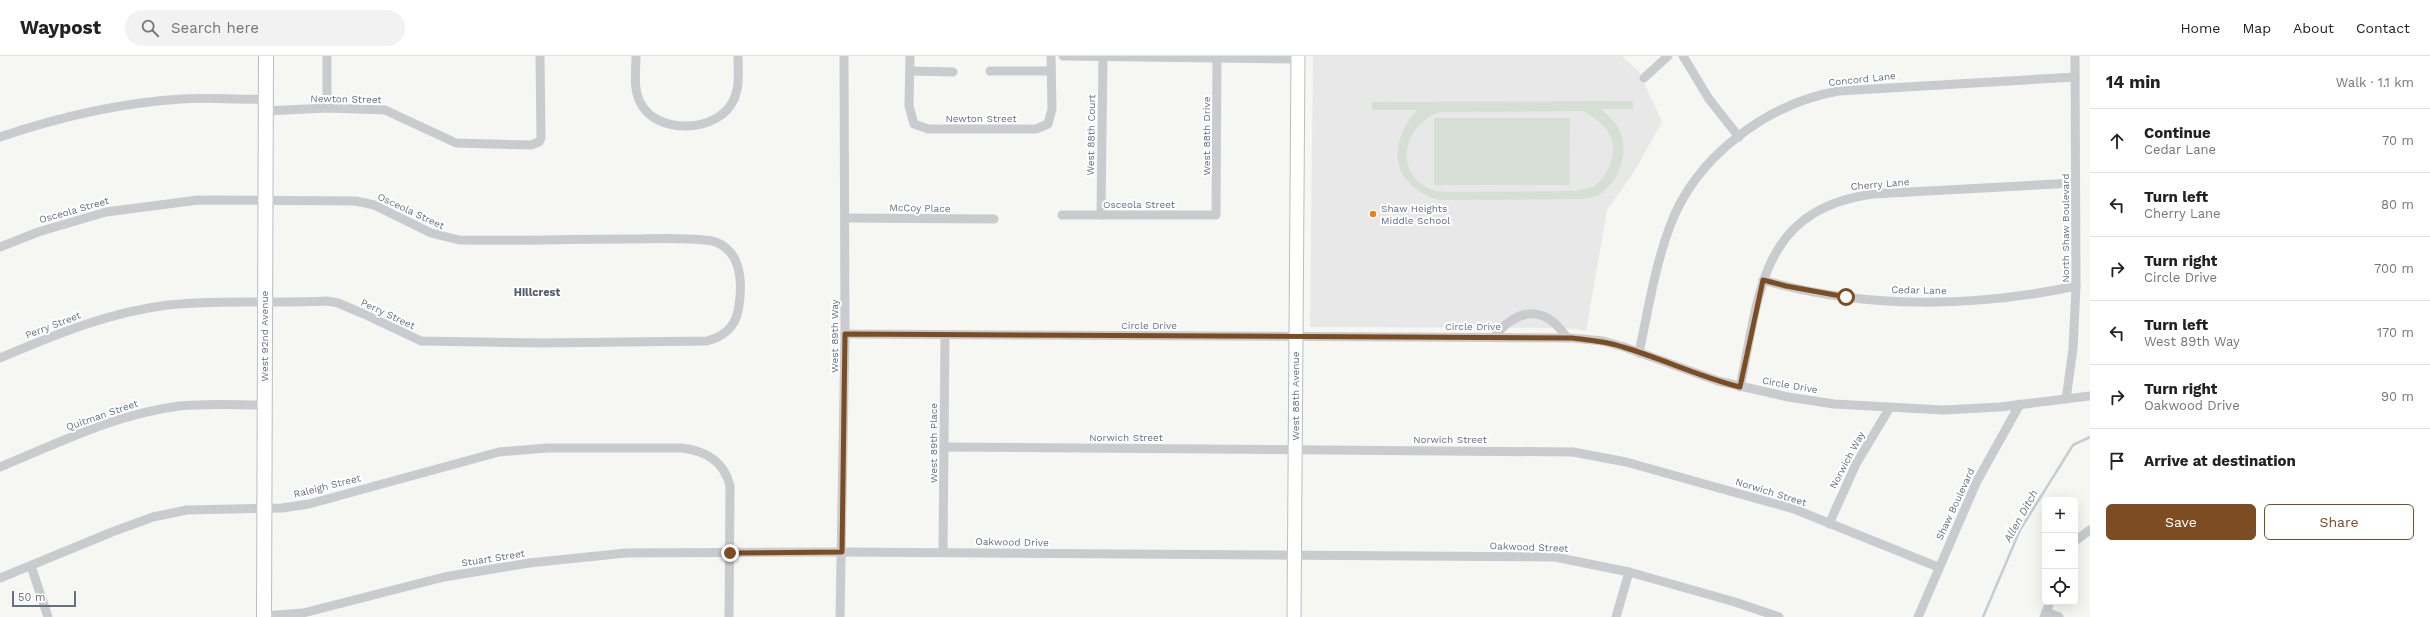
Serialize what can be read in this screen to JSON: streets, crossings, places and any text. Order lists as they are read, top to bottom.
{
  "streets": {
    "main road": ["West 92nd Avenue"],
    "street": [
      "Concord Lane",
      "Newton Street",
      "West 88th Court",
      "West 88th Drive",
      "Cherry Lane",
      "Osceola Street",
      "McCoy Place",
      "North Shaw Boulevard",
      "Cedar Lane",
      "Perry Street",
      "Circle Drive",
      "West 89th Way",
      "West 88th Avenue",
      "Quitman Street",
      "Norwich Street",
      "West 89th Place",
      "Norwich Way",
      "Raleigh Street",
      "Shaw Boulevard",
      "Oakwood Drive",
      "Oakwood Street",
      "Stuart Street"
    ]
  },
  "crossings": [
    ["Concord Lane", "North Shaw Boulevard"],
    ["Concord Lane", "Circle Drive"],
    ["Newton Street", "West 92nd Avenue"],
    ["West 88th Court", "Osceola Street"],
    ["West 88th Drive", "Osceola Street"],
    ["Cherry Lane", "North Shaw Boulevard"],
    ["Cherry Lane", "Cedar Lane"],
    ["Cherry Lane", "Circle Drive"],
    ["Osceola Street", "Perry Street"],
    ["Osceola Street", "West 92nd Avenue"],
    ["McCoy Place", "West 89th Way"],
    ["North Shaw Boulevard", "Cedar Lane"],
    ["North Shaw Boulevard", "Circle Drive"],
    ["Perry Street", "West 92nd Avenue"],
    ["Circle Drive", "West 89th Way"],
    ["Circle Drive", "West 88th Avenue"],
    ["Circle Drive", "West 89th Place"],
    ["Circle Drive", "Norwich Way"],
    ["Circle Drive", "Shaw Boulevard"],
    ["West 92nd Avenue", "Quitman Street"],
    ["West 92nd Avenue", "Raleigh Street"],
    ["West 92nd Avenue", "Stuart Street"],
    ["West 89th Way", "Oakwood Drive"],
    ["West 88th Avenue", "Norwich Street"],
    ["West 88th Avenue", "Oakwood Drive"],
    ["West 88th Avenue", "Oakwood Street"],
    ["Norwich Street", "West 89th Place"],
    ["Norwich Street", "Norwich Way"],
    ["Norwich Street", "Shaw Boulevard"],
    ["West 89th Place", "Oakwood Drive"],
    ["Raleigh Street", "Oakwood Drive"],
    ["Raleigh Street", "Stuart Street"],
    ["Oakwood Drive", "Oakwood Street"],
    ["Oakwood Drive", "Stuart Street"]
  ],
  "districts": ["Hillcrest"],
  "water": ["Allen Ditch"],
  "places": ["Shaw Heights Middle School"],
  "scale_bar": "50 m",
  "page": {
    "header": "Waypost",
    "search": "Search here",
    "nav": [
      "Home",
      "Map",
      "About",
      "Contact"
    ],
    "heading": ["14 min", "Walk · 1.1 km"],
    "list": [
      ["Continue", "Cedar Lane", "70 m"],
      ["Turn left", "Cherry Lane", "80 m"],
      ["Turn right", "Circle Drive", "700 m"],
      ["Turn left", "West 89th Way", "170 m"],
      ["Turn right", "Oakwood Drive", "90 m"],
      "Arrive at destination"
    ],
    "buttons": ["Save", "Share"],
    "map_buttons": ["+", "−"],
    "scale": "50 m"
  }
}
